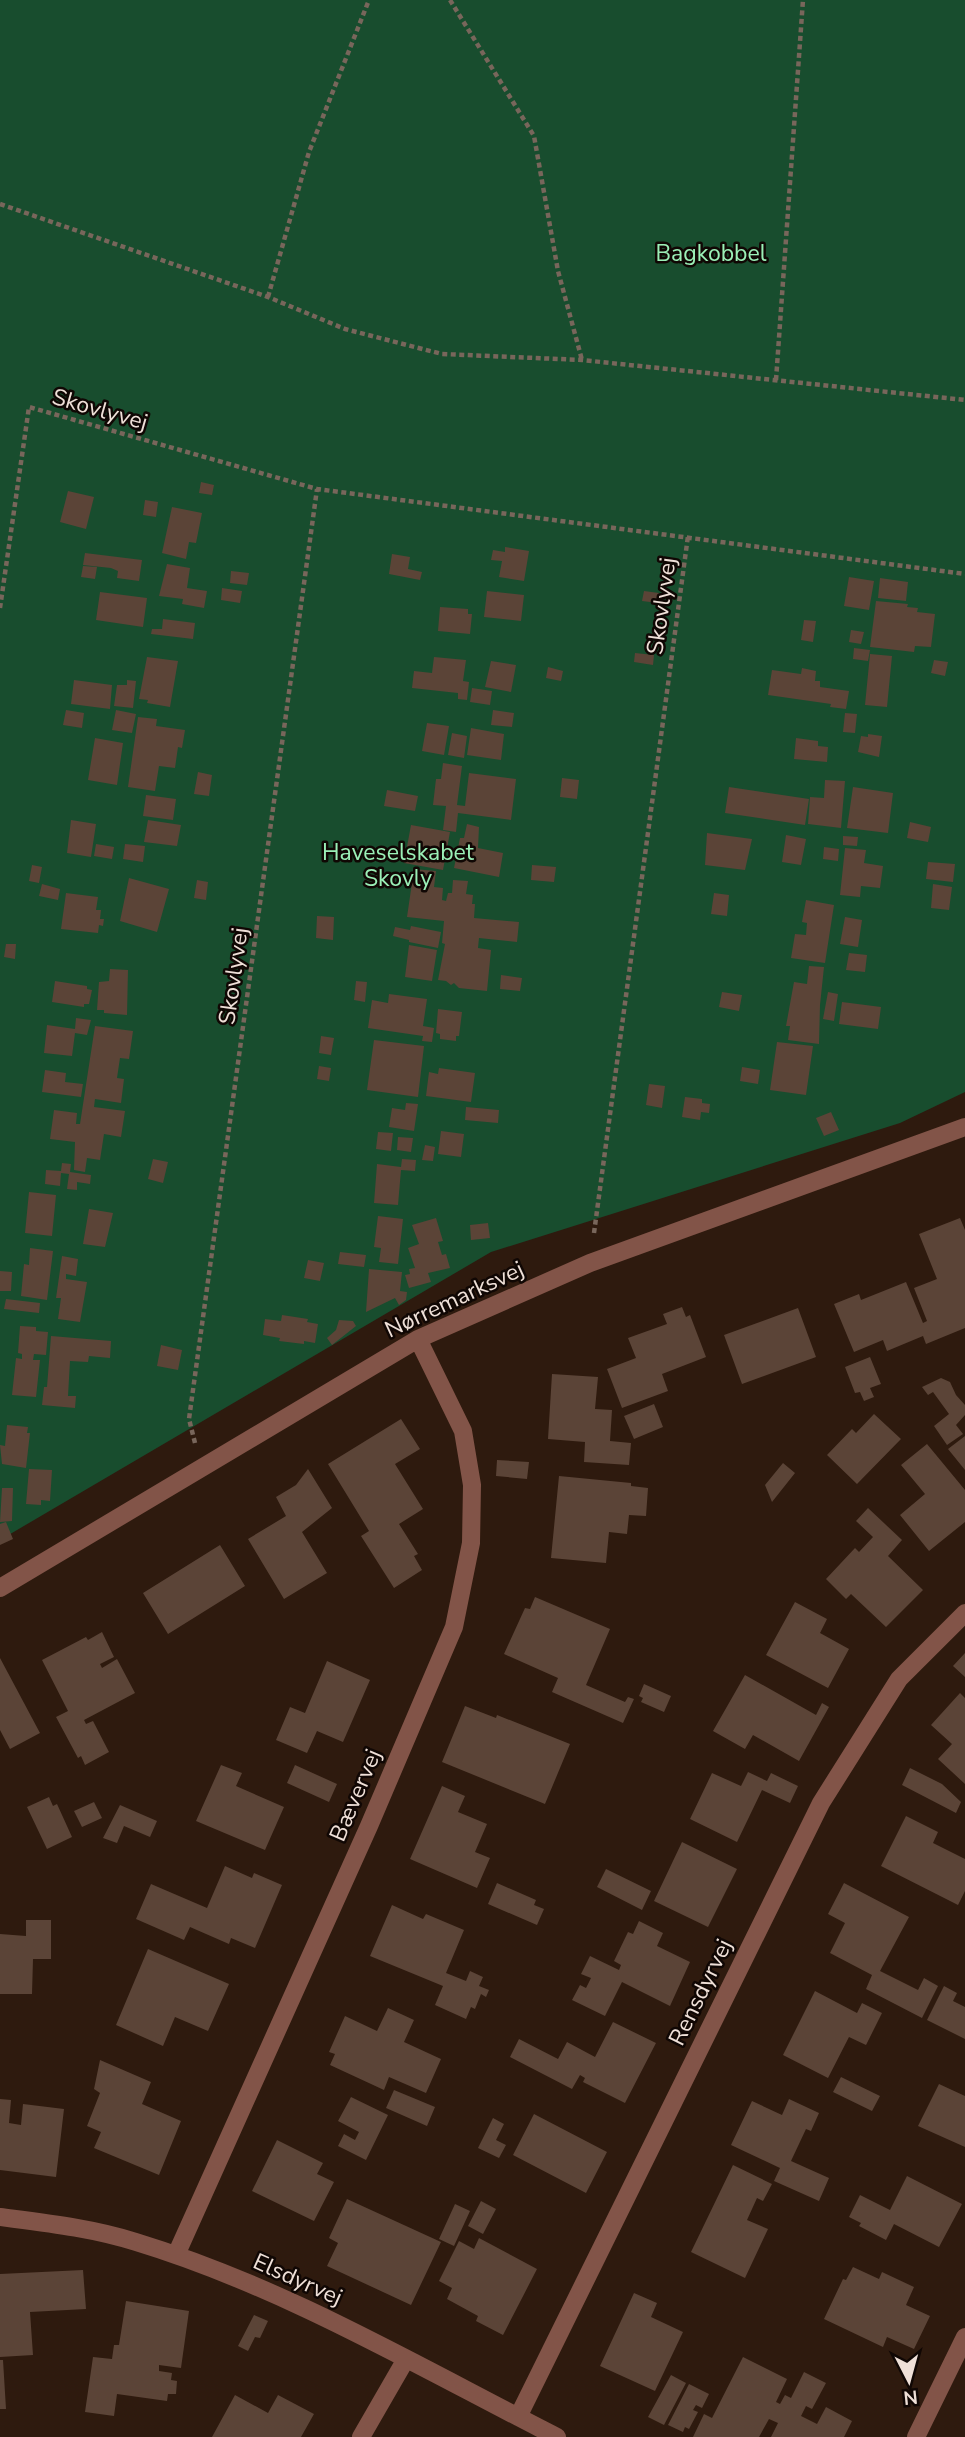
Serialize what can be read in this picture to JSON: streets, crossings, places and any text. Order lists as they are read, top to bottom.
{
  "streets": {
    "street": [
      "Nørremarksvej",
      "Bævervej",
      "Rensdyrvej",
      "Elsdyrvej"
    ],
    "path": ["Skovlyvej"]
  },
  "crossings": [
    ["Skovlyvej", "Nørremarksvej"],
    ["Nørremarksvej", "Bævervej"],
    ["Bævervej", "Elsdyrvej"],
    ["Rensdyrvej", "Elsdyrvej"]
  ],
  "parks": ["Bagkobbel", "Haveselskabet Skovly"],
  "north": "bottom"
}
